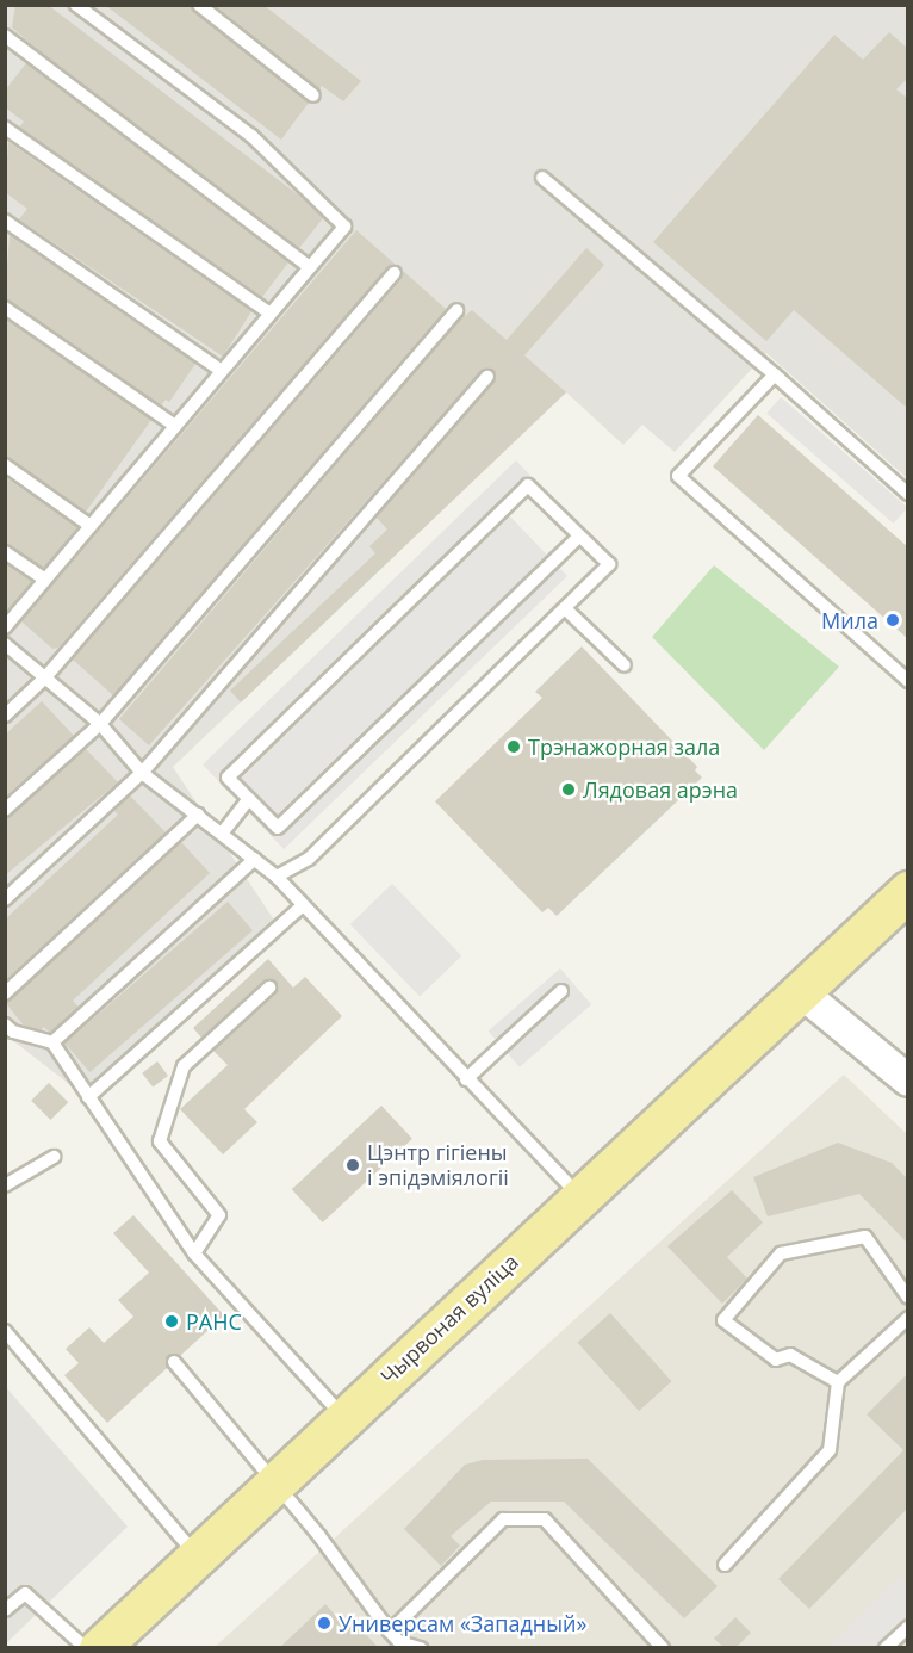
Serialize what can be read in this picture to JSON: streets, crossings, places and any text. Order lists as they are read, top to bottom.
{
  "streets": {
    "main road": ["Чырвоная вуліца"]
  },
  "places": [
    "Мила",
    "Трэнажорная зала",
    "Лядовая арэна",
    "Цэнтр гігіены і эпідэміялогіі",
    "РАНС",
    "Универсам «Западный»"
  ]
}
